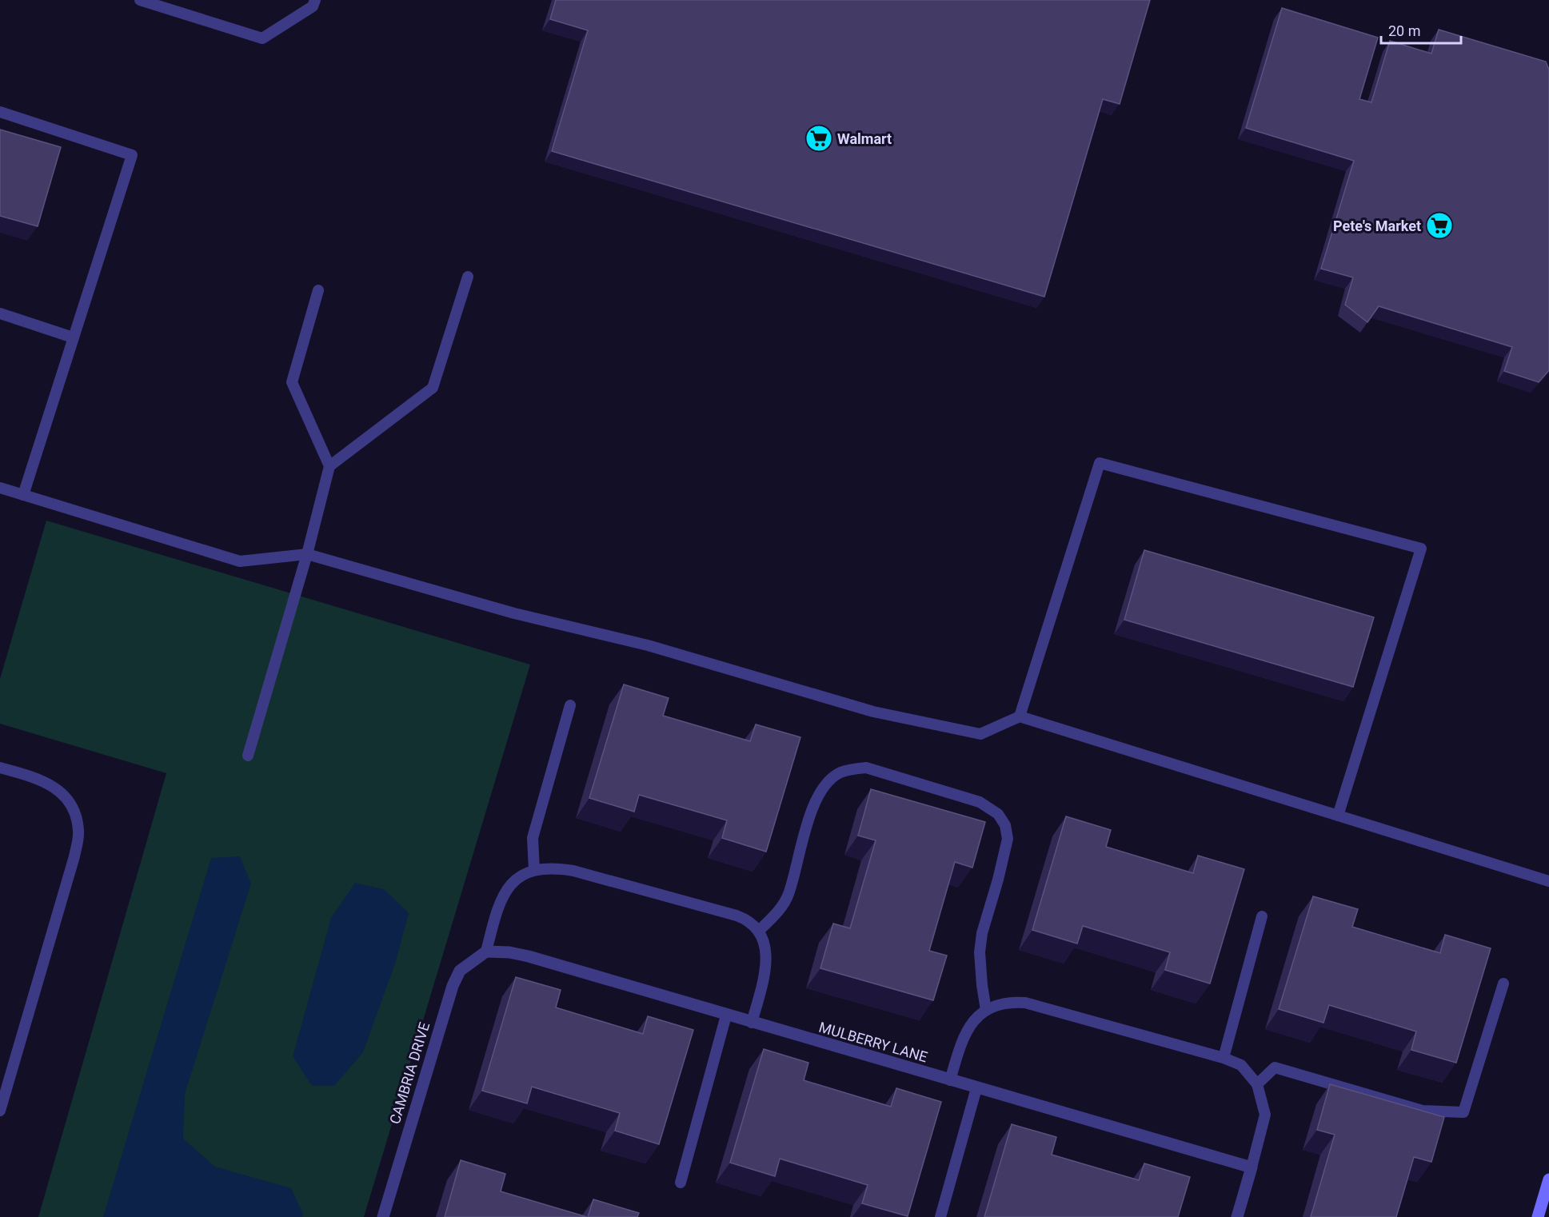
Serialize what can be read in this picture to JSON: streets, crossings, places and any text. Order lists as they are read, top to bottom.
{
  "streets": {
    "street": ["MULBERRY LANE", "CAMBRIA DRIVE"]
  },
  "crossings": [
    ["MULBERRY LANE", "CAMBRIA DRIVE"]
  ],
  "places": {
    "supermarket": ["Walmart", "Pete's Market"]
  },
  "scale_bar": "20 m"
}
